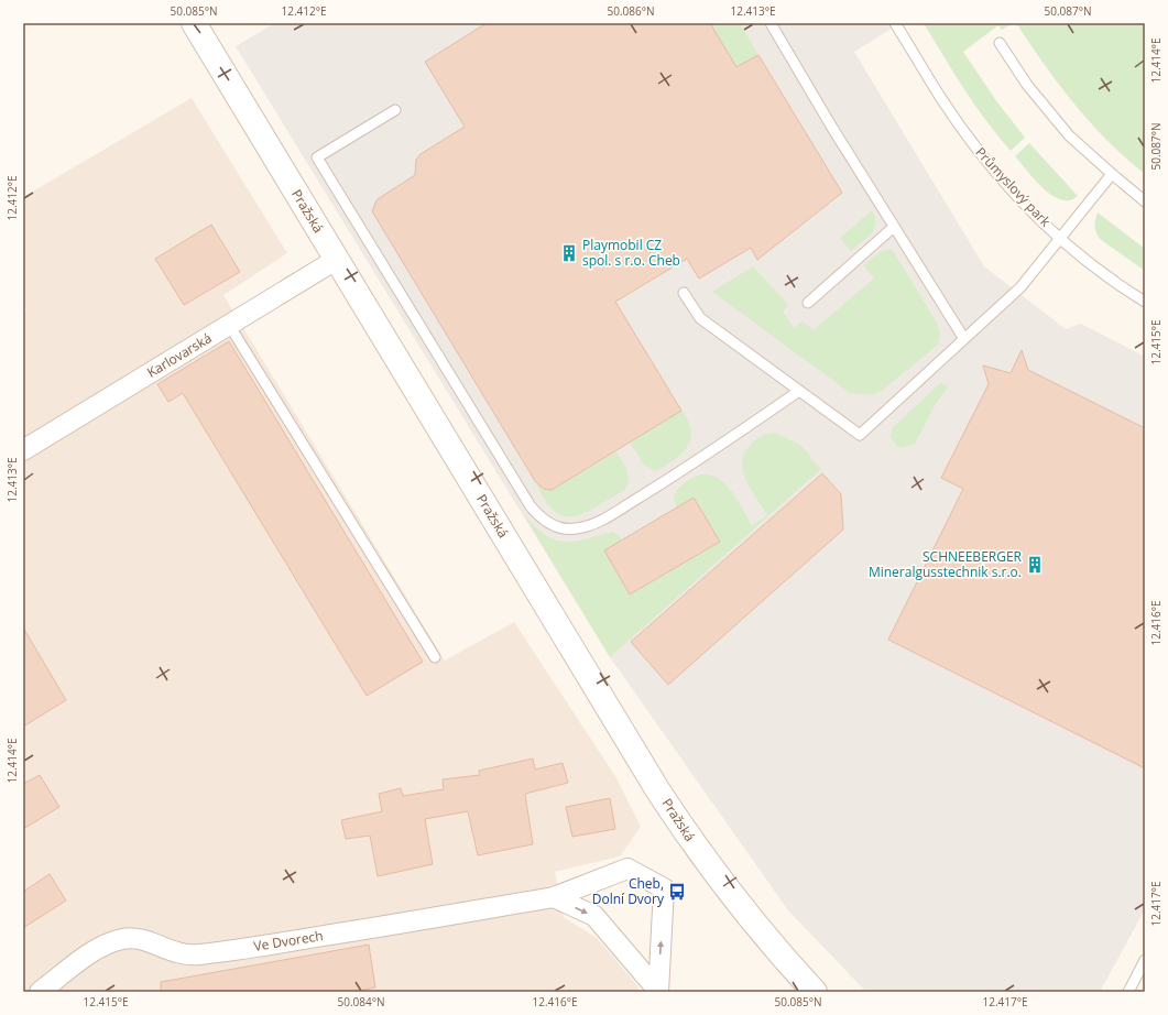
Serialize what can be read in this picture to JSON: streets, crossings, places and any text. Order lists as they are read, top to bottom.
{
  "streets": {
    "main road": ["Pražská"],
    "street": ["Karlovarská", "Ve Dvorech"],
    "lane": ["Průmyslový park"]
  },
  "crossings": [
    ["Pražská", "Karlovarská"]
  ],
  "places": {
    "building": ["Playmobil CZ spol. s r.o. Cheb", "SCHNEEBERGER Mineralgusstechnik s.r.o."],
    "bus stop": ["Cheb, Dolní Dvory"]
  },
  "coordinates": [
    "50.085°N",
    "12.412°E",
    "50.086°N",
    "12.413°E",
    "50.087°N",
    "12.414°E",
    "12.415°E",
    "12.416°E",
    "12.417°E",
    "50.084°N"
  ]
}
